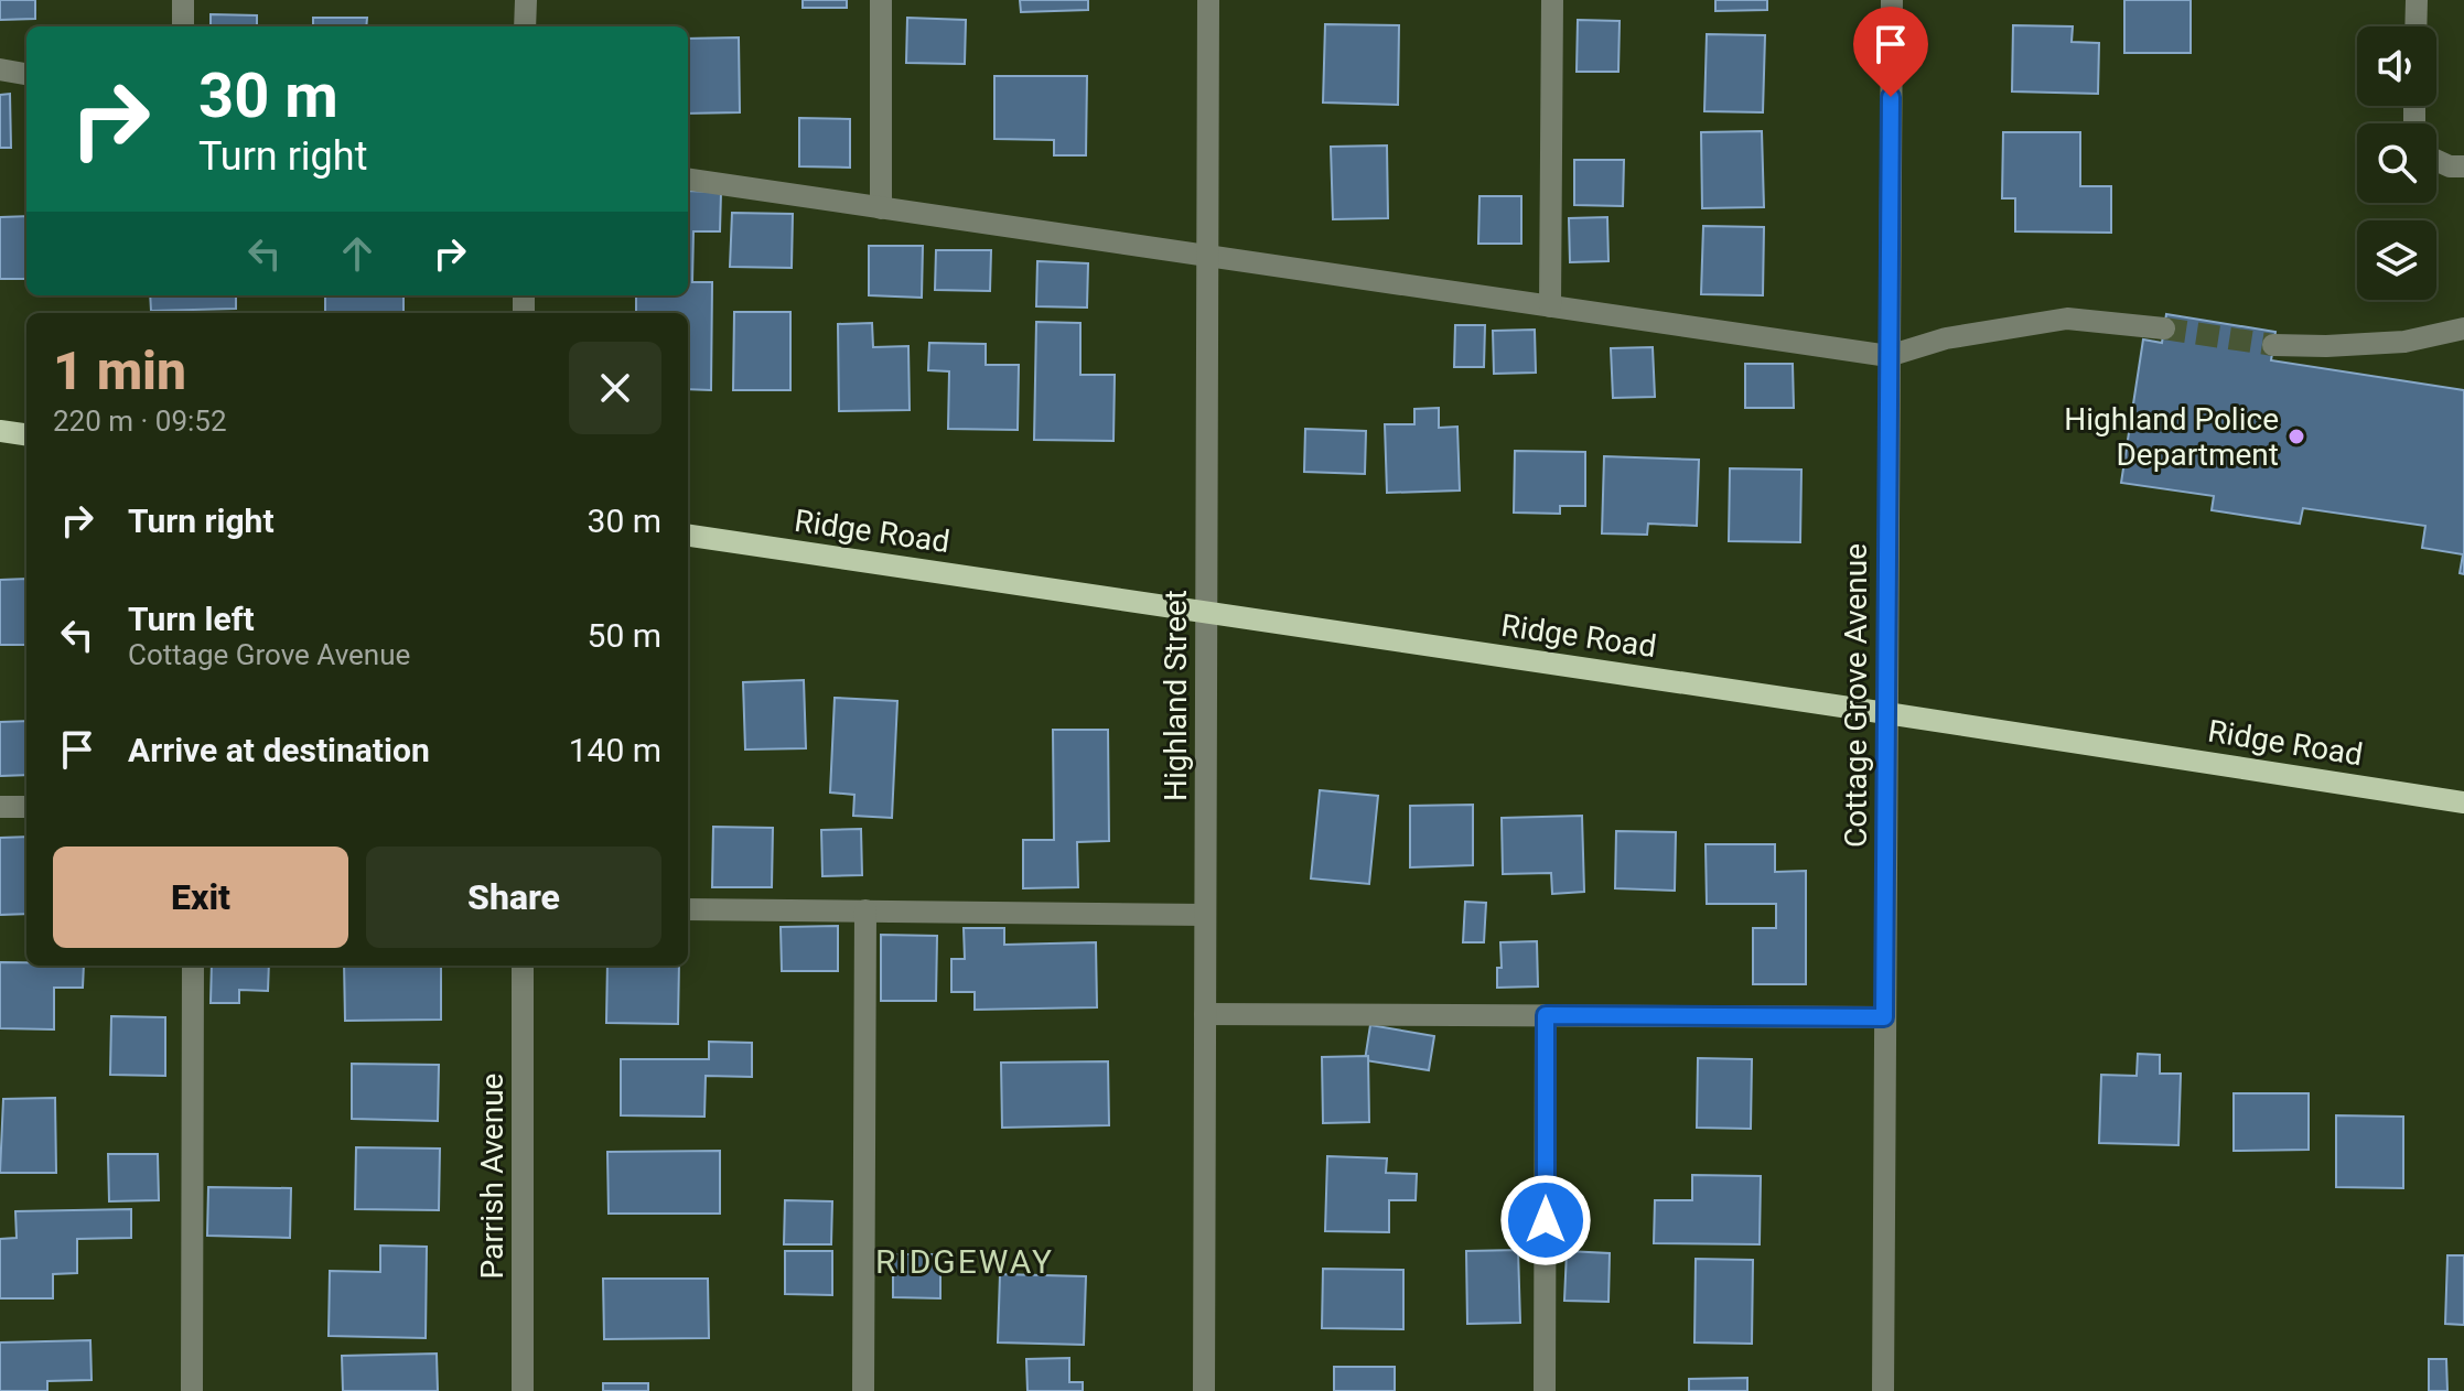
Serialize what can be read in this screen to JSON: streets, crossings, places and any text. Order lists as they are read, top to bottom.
{
  "streets": {
    "main road": ["Ridge Road"],
    "street": ["Highland Street", "Cottage Grove Avenue", "Parrish Avenue"]
  },
  "crossings": [
    ["Ridge Road", "Highland Street"],
    ["Ridge Road", "Cottage Grove Avenue"]
  ],
  "districts": ["RIDGEWAY"],
  "places": ["Highland Police Department"],
  "page": {
    "turn": ["30 m", "Turn right"],
    "heading": ["1 min", "220 m · 09:52"],
    "list": [
      {
        "name": "Turn right",
        "value": "30 m"
      },
      {
        "name": "Turn left",
        "note": "Cottage Grove Avenue",
        "value": "50 m"
      },
      {
        "name": "Arrive at destination",
        "value": "140 m"
      }
    ],
    "buttons": ["Exit", "Share"]
  }
}
